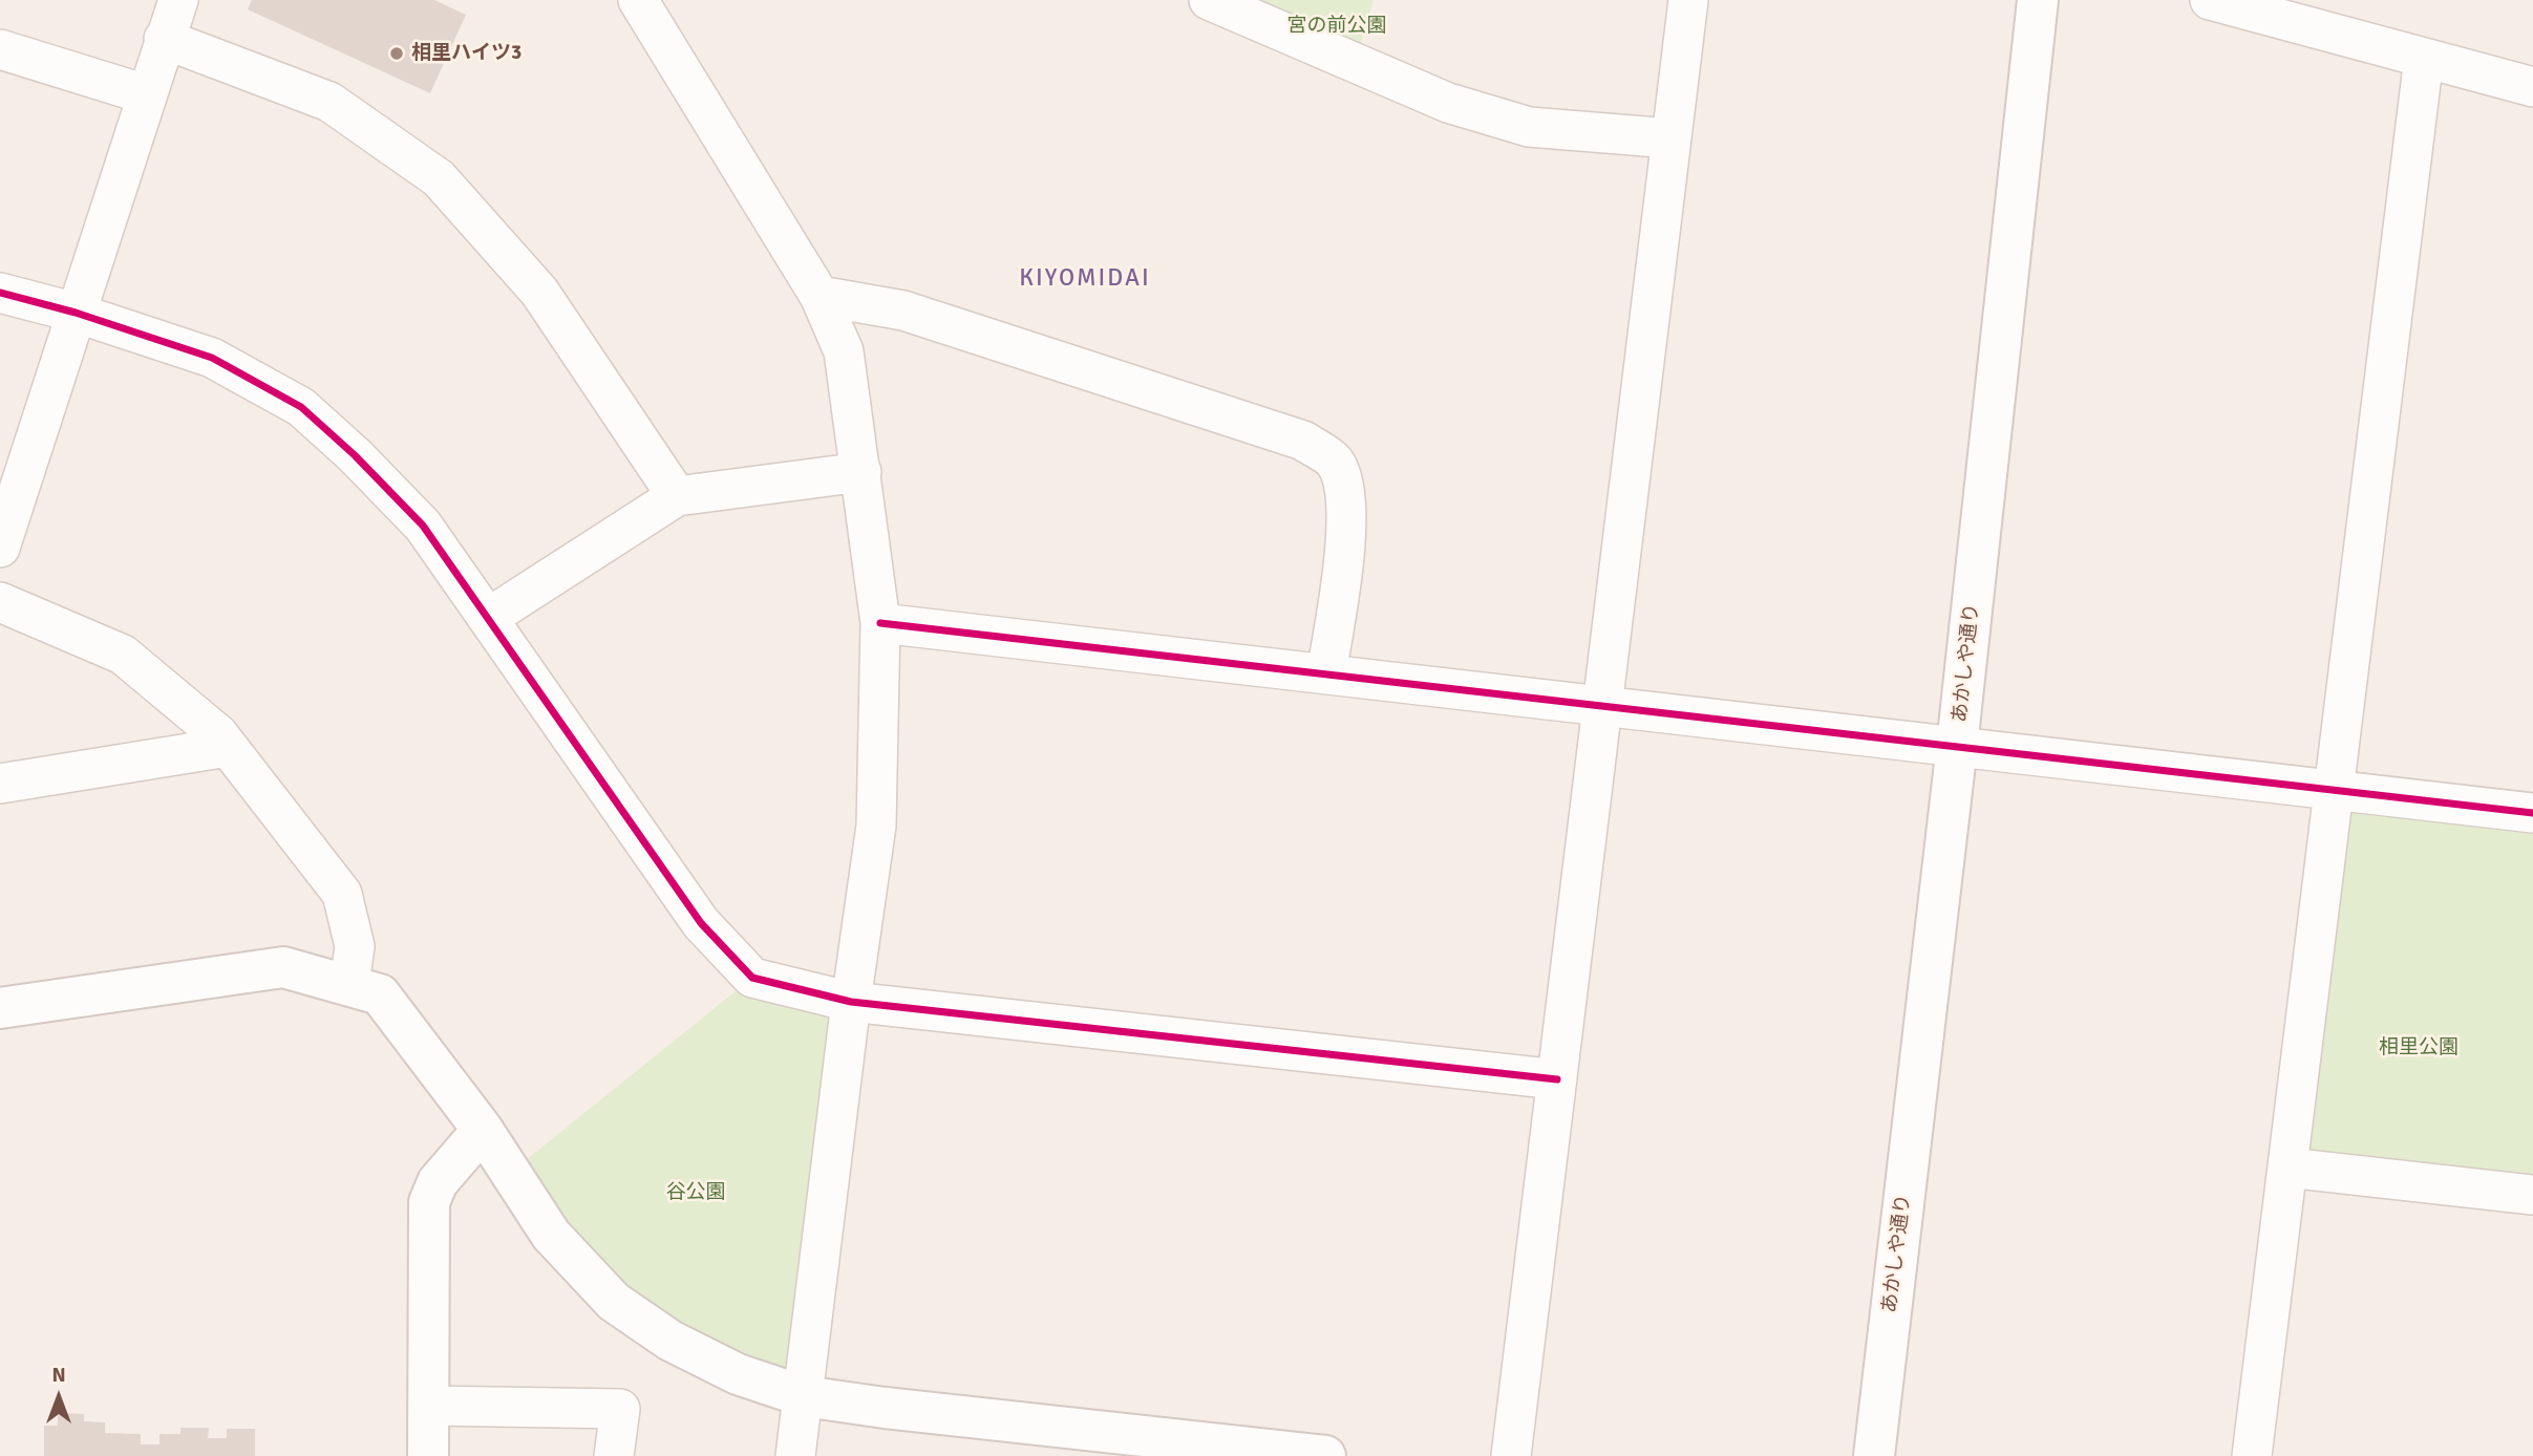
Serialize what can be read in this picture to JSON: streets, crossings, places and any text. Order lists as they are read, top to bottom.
{
  "streets": {
    "street": ["あかしや通り"]
  },
  "districts": ["KIYOMIDAI"],
  "parks": ["宮の前公園", "相里公園", "谷公園"],
  "places": ["相里ハイツ3"],
  "north": "top"
}
